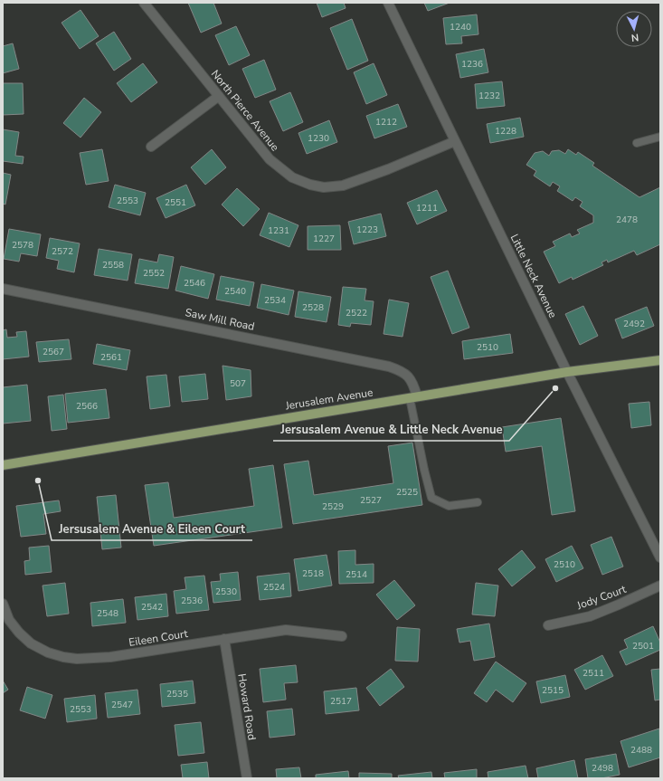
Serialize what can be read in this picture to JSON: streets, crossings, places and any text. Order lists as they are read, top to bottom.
{
  "streets": {
    "main road": ["Jerusalem Avenue"],
    "street": [
      "North Pierce Avenue",
      "Little Neck Avenue",
      "Saw Mill Road",
      "Jody Court",
      "Eileen Court",
      "Howard Road"
    ]
  },
  "crossings": [
    ["North Pierce Avenue", "Little Neck Avenue"],
    ["Little Neck Avenue", "Jerusalem Avenue"],
    ["Saw Mill Road", "Jerusalem Avenue"],
    ["Eileen Court", "Howard Road"]
  ],
  "places": ["Jersusalem Avenue & Little Neck Avenue", "Jersusalem Avenue & Eileen Court"],
  "house_numbers": [
    "1240",
    "1236",
    "1232",
    "1212",
    "1228",
    "1230",
    "2553",
    "2551",
    "1211",
    "2478",
    "1223",
    "1231",
    "1227",
    "2578",
    "2572",
    "2558",
    "2552",
    "2546",
    "2540",
    "2534",
    "2528",
    "2522",
    "2492",
    "2510",
    "2567",
    "2561",
    "507",
    "2566",
    "2525",
    "2527",
    "2529",
    "2510",
    "2518",
    "2514",
    "2524",
    "2530",
    "2536",
    "2542",
    "2548",
    "2501",
    "2511",
    "2515",
    "2535",
    "2517",
    "2547",
    "2553",
    "2488",
    "2498"
  ],
  "north": "bottom"
}
